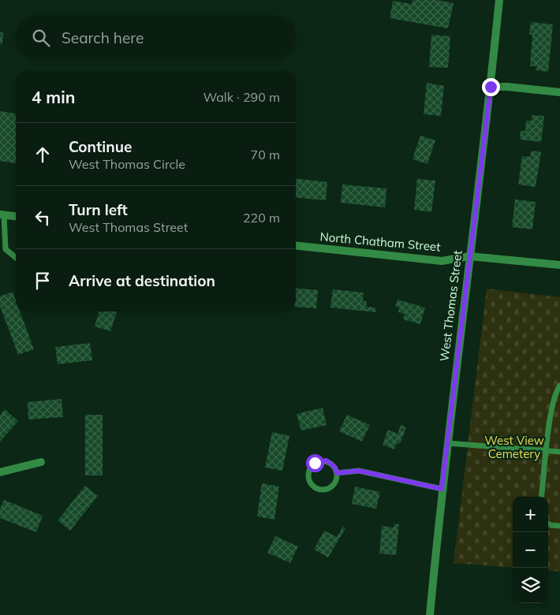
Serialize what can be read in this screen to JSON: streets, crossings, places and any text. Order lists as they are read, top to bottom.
{
  "streets": {
    "street": ["North Chatham Street", "West Thomas Street"]
  },
  "crossings": [
    ["North Chatham Street", "West Thomas Street"]
  ],
  "parks": ["West View Cemetery"],
  "page": {
    "search": "Search here",
    "heading": ["4 min", "Walk · 290 m"],
    "list": [
      ["Continue", "West Thomas Circle", "70 m"],
      ["Turn left", "West Thomas Street", "220 m"],
      "Arrive at destination"
    ],
    "map_buttons": ["+", "−"]
  }
}
